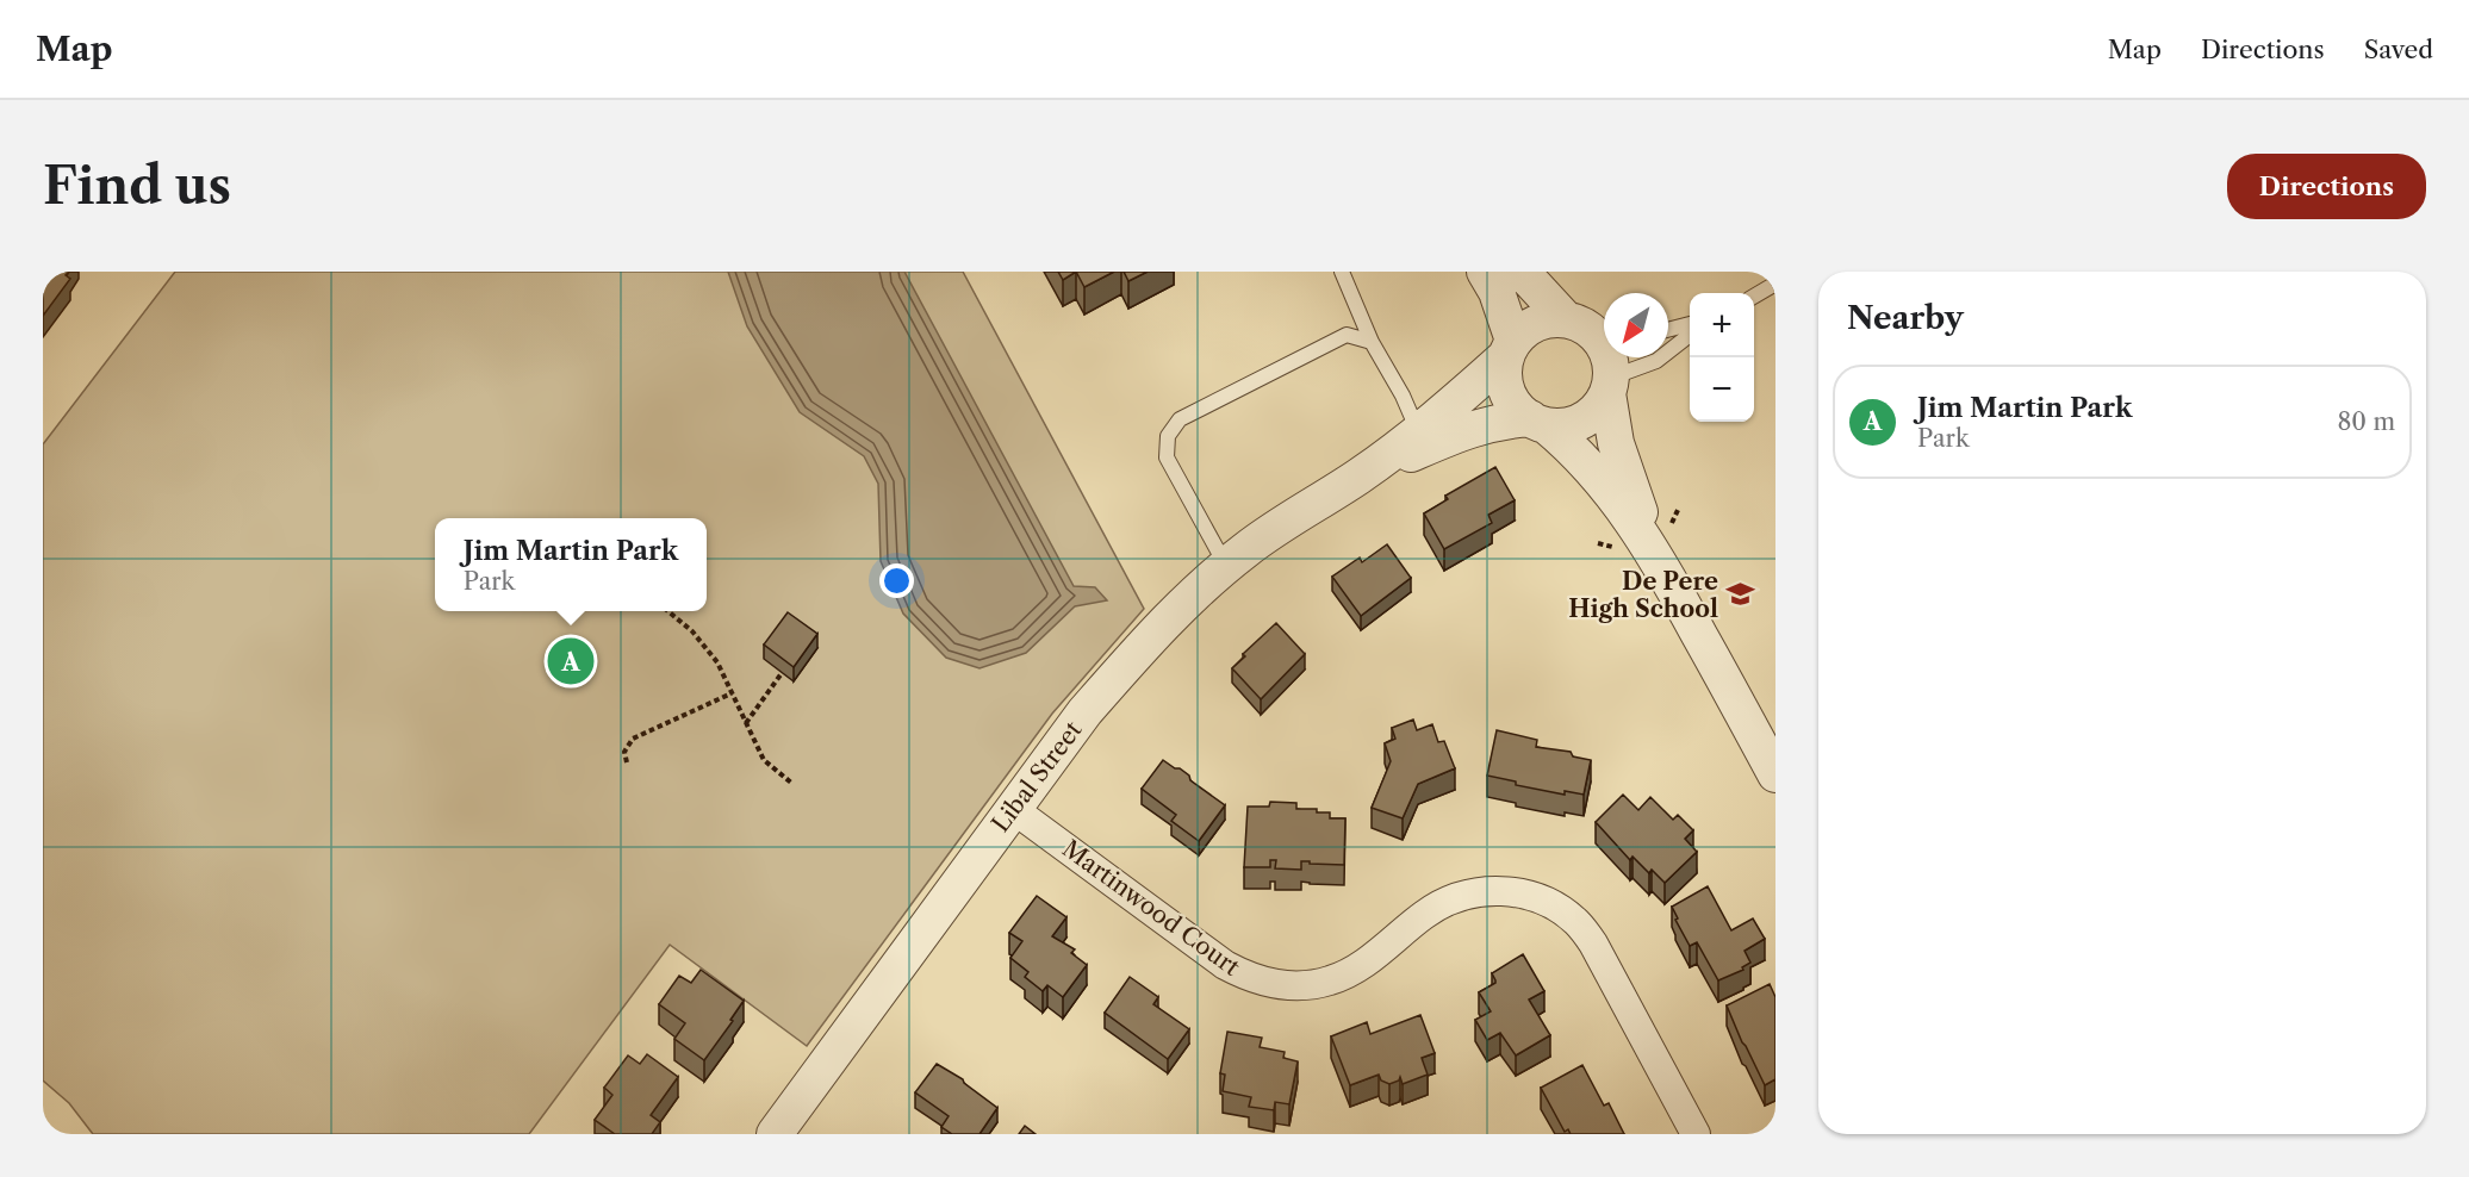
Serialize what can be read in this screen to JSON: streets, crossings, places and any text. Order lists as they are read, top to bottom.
{
  "streets": {
    "street": ["Libal Street", "Martinwood Court"]
  },
  "crossings": [
    ["Libal Street", "Martinwood Court"]
  ],
  "places": {
    "school or university": ["De Pere High School"]
  },
  "north": "bottom left",
  "page": {
    "header": "Map",
    "nav": ["Map", "Directions", "Saved"],
    "buttons": "Directions",
    "title": "Find us",
    "heading": "Nearby",
    "map_buttons": ["+", "−"],
    "list": [
      {
        "mark": "A",
        "name": "Jim Martin Park",
        "note": "Park",
        "value": "80 m"
      }
    ],
    "popup": ["Jim Martin Park", "Park"],
    "pins": "A"
  }
}
